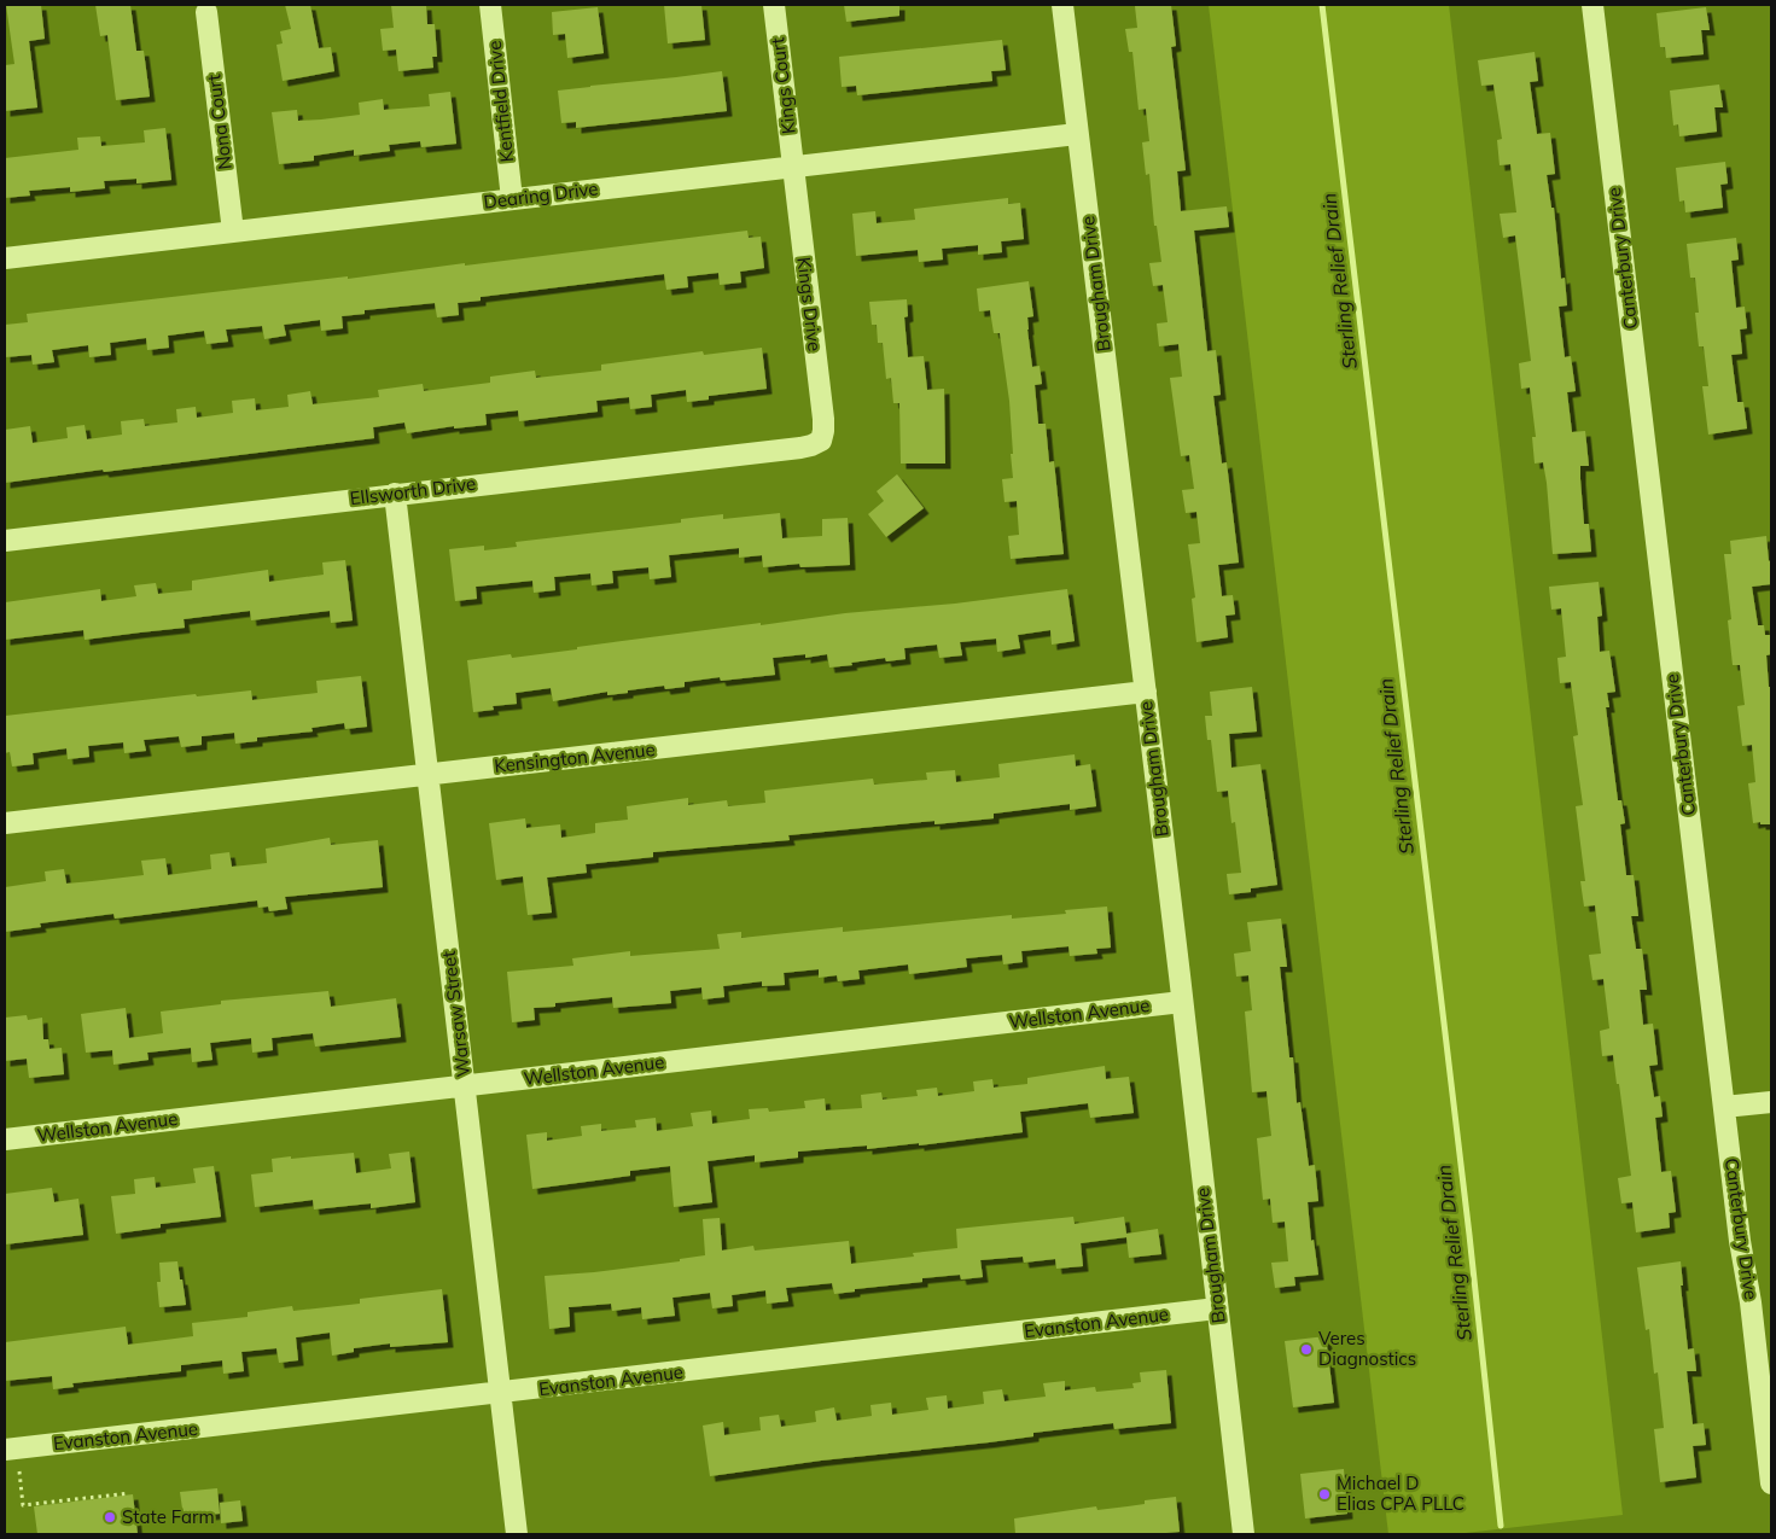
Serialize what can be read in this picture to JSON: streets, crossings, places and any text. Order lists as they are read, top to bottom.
{
  "streets": {
    "street": [
      "Kings Court",
      "Kentfield Drive",
      "Nona Court",
      "Dearing Drive",
      "Canterbury Drive",
      "Brougham Drive",
      "Kings Drive",
      "Ellsworth Drive",
      "Kensington Avenue",
      "Warsaw Street",
      "Wellston Avenue",
      "Evanston Avenue"
    ]
  },
  "crossings": [
    ["Kings Court", "Dearing Drive"],
    ["Kings Court", "Kings Drive"],
    ["Kentfield Drive", "Dearing Drive"],
    ["Nona Court", "Dearing Drive"],
    ["Dearing Drive", "Brougham Drive"],
    ["Dearing Drive", "Kings Drive"],
    ["Brougham Drive", "Kensington Avenue"],
    ["Brougham Drive", "Wellston Avenue"],
    ["Brougham Drive", "Evanston Avenue"],
    ["Kings Drive", "Ellsworth Drive"],
    ["Ellsworth Drive", "Warsaw Street"],
    ["Kensington Avenue", "Warsaw Street"],
    ["Warsaw Street", "Wellston Avenue"],
    ["Warsaw Street", "Evanston Avenue"]
  ],
  "water": ["Sterling Relief Drain"],
  "places": ["Veres Diagnostics", "Michael D Elias CPA PLLC", "State Farm"]
}
